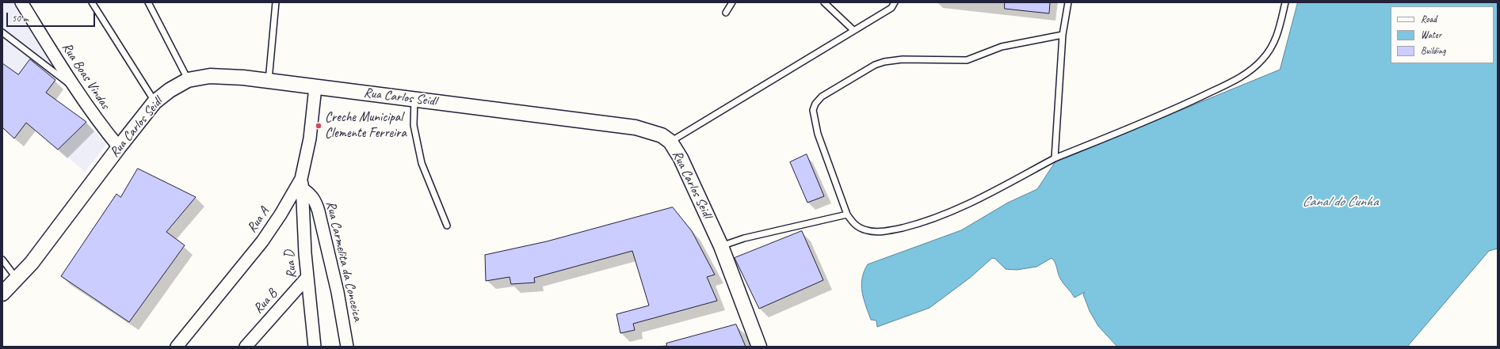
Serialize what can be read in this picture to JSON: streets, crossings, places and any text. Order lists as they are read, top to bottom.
{
  "streets": {
    "street": [
      "Rua Boas Vindas",
      "Rua Carlos Seidl",
      "Rua A",
      "Rua Carmelita da Conceica",
      "Rua D",
      "Rua B"
    ]
  },
  "crossings": [
    ["Rua Boas Vindas", "Rua Carlos Seidl"],
    ["Rua Carlos Seidl", "Rua A"],
    ["Rua A", "Rua Carmelita da Conceica"],
    ["Rua A", "Rua D"],
    ["Rua Carmelita da Conceica", "Rua D"],
    ["Rua D", "Rua B"]
  ],
  "water": ["Canal do Cunha"],
  "places": ["Creche Municipal Clemente Ferreira"],
  "legend": ["Road", "Water", "Building"],
  "scale_bar": "50 m"
}
